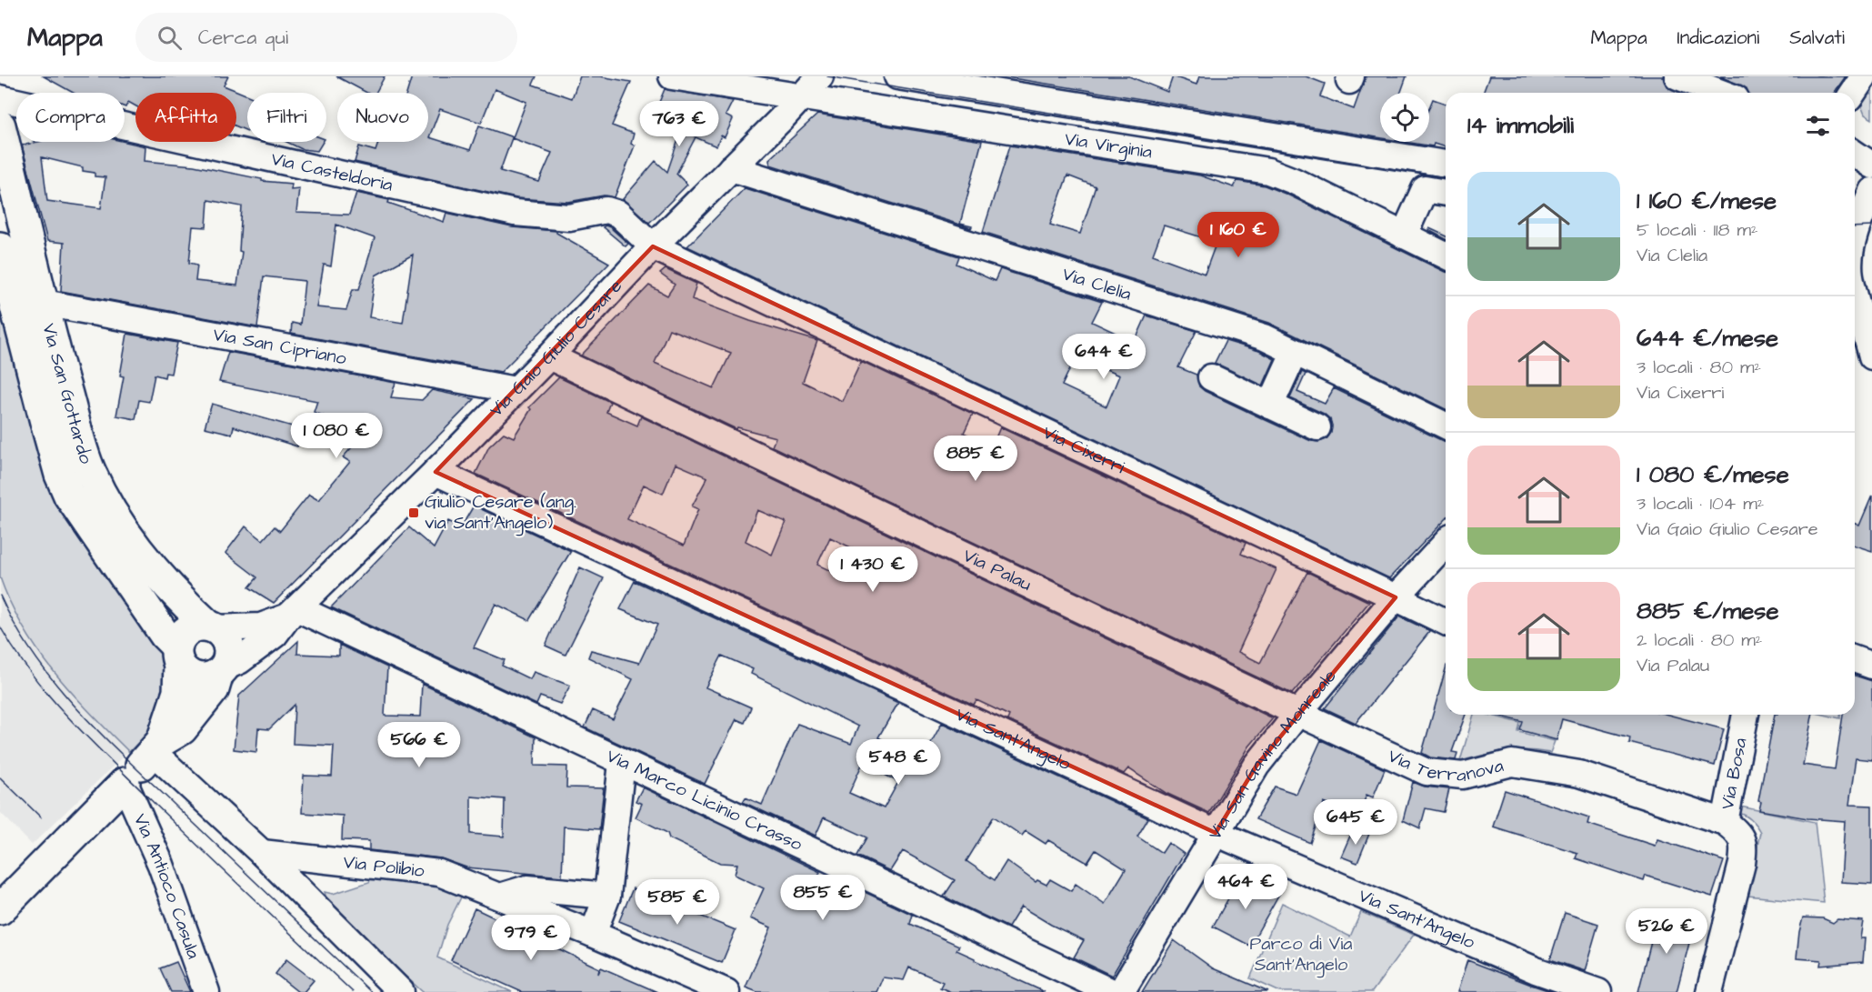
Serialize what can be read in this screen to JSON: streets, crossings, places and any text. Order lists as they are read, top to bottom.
{
  "streets": {
    "main road": ["Via San Gottardo"],
    "street": [
      "Via Virginia",
      "Via Casteldoria",
      "Via Clelia",
      "Via San Cipriano",
      "Via Gaio Giulio Cesare",
      "Via Cixerri",
      "Via Palau",
      "Via Sant'Angelo",
      "Via San Gavino Monreale",
      "Via Terranova",
      "Via Bosa",
      "Via Marco Licinio Crasso",
      "Via Polibio",
      "Via Antioco Casula"
    ]
  },
  "crossings": [
    ["Via Virginia", "Via Gaio Giulio Cesare"],
    ["Via Casteldoria", "Via Gaio Giulio Cesare"],
    ["Via Casteldoria", "Via Cixerri"],
    ["Via Clelia", "Via Gaio Giulio Cesare"],
    ["Via San Cipriano", "Via Gaio Giulio Cesare"],
    ["Via San Cipriano", "Via San Gottardo"],
    ["Via Gaio Giulio Cesare", "Via San Gottardo"],
    ["Via Gaio Giulio Cesare", "Via Cixerri"],
    ["Via Gaio Giulio Cesare", "Via Palau"],
    ["Via Gaio Giulio Cesare", "Via Sant'Angelo"],
    ["Via Gaio Giulio Cesare", "Via Marco Licinio Crasso"],
    ["Via Cixerri", "Via San Gavino Monreale"],
    ["Via Palau", "Via San Gavino Monreale"],
    ["Via Palau", "Via Terranova"],
    ["Via Sant'Angelo", "Via San Gavino Monreale"],
    ["Via San Gavino Monreale", "Via Terranova"],
    ["Via Terranova", "Via Bosa"]
  ],
  "parks": ["Parco di Via Sant'Angelo"],
  "places": {
    "transit": ["Giulio Cesare (ang. via Sant'Angelo)"]
  },
  "page": {
    "header": "Mappa",
    "search": "Cerca qui",
    "nav": ["Mappa", "Indicazioni", "Salvati"],
    "chip": [
      "Compra",
      "Affitta",
      "Filtri",
      "Nuovo"
    ],
    "heading": "14 immobili",
    "price": [
      "763 €",
      "1 160 €",
      "644 €",
      "1 080 €",
      "885 €",
      "1 430 €",
      "566 €",
      "548 €",
      "645 €",
      "464 €",
      "855 €",
      "585 €",
      "526 €",
      "979 €"
    ],
    "list": [
      {
        "name": "1 160 €/mese",
        "note": "5 locali · 118 m² · Via Clelia"
      },
      {
        "name": "644 €/mese",
        "note": "3 locali · 80 m² · Via Cixerri"
      },
      {
        "name": "1 080 €/mese",
        "note": "3 locali · 104 m² · Via Gaio Giulio Cesare"
      },
      {
        "name": "885 €/mese",
        "note": "2 locali · 80 m² · Via Palau"
      }
    ]
  }
}
